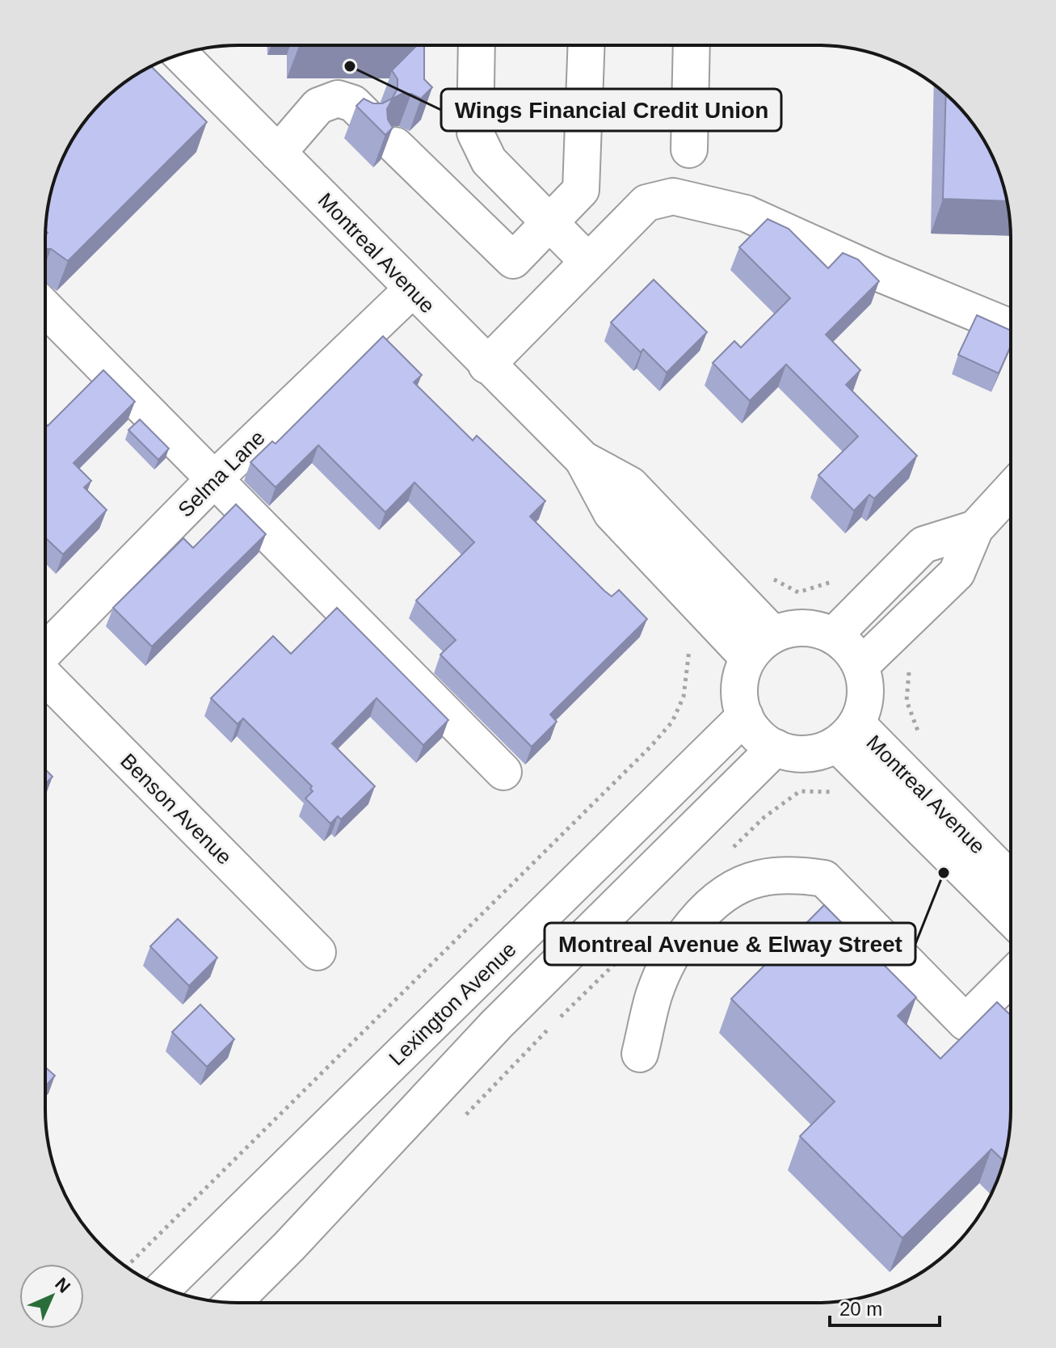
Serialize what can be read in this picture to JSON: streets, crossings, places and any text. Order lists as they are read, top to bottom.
{
  "streets": {
    "street": [
      "Montreal Avenue",
      "Selma Lane",
      "Benson Avenue",
      "Lexington Avenue"
    ]
  },
  "crossings": [
    ["Montreal Avenue", "Selma Lane"],
    ["Montreal Avenue", "Lexington Avenue"]
  ],
  "places": ["Wings Financial Credit Union", "Montreal Avenue & Elway Street"],
  "scale_bar": "20 m",
  "north": "top right"
}
